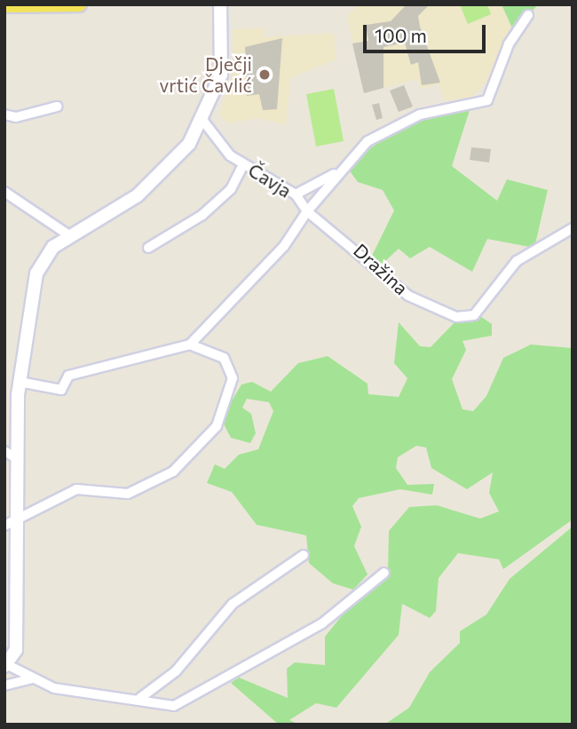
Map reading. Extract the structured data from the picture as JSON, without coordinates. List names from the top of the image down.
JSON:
{
  "streets": {
    "street": ["Čavja", "Dražina"]
  },
  "crossings": [
    ["Čavja", "Dražina"]
  ],
  "places": ["Dječji vrtić Čavlić"],
  "scale_bar": "100 m"
}
